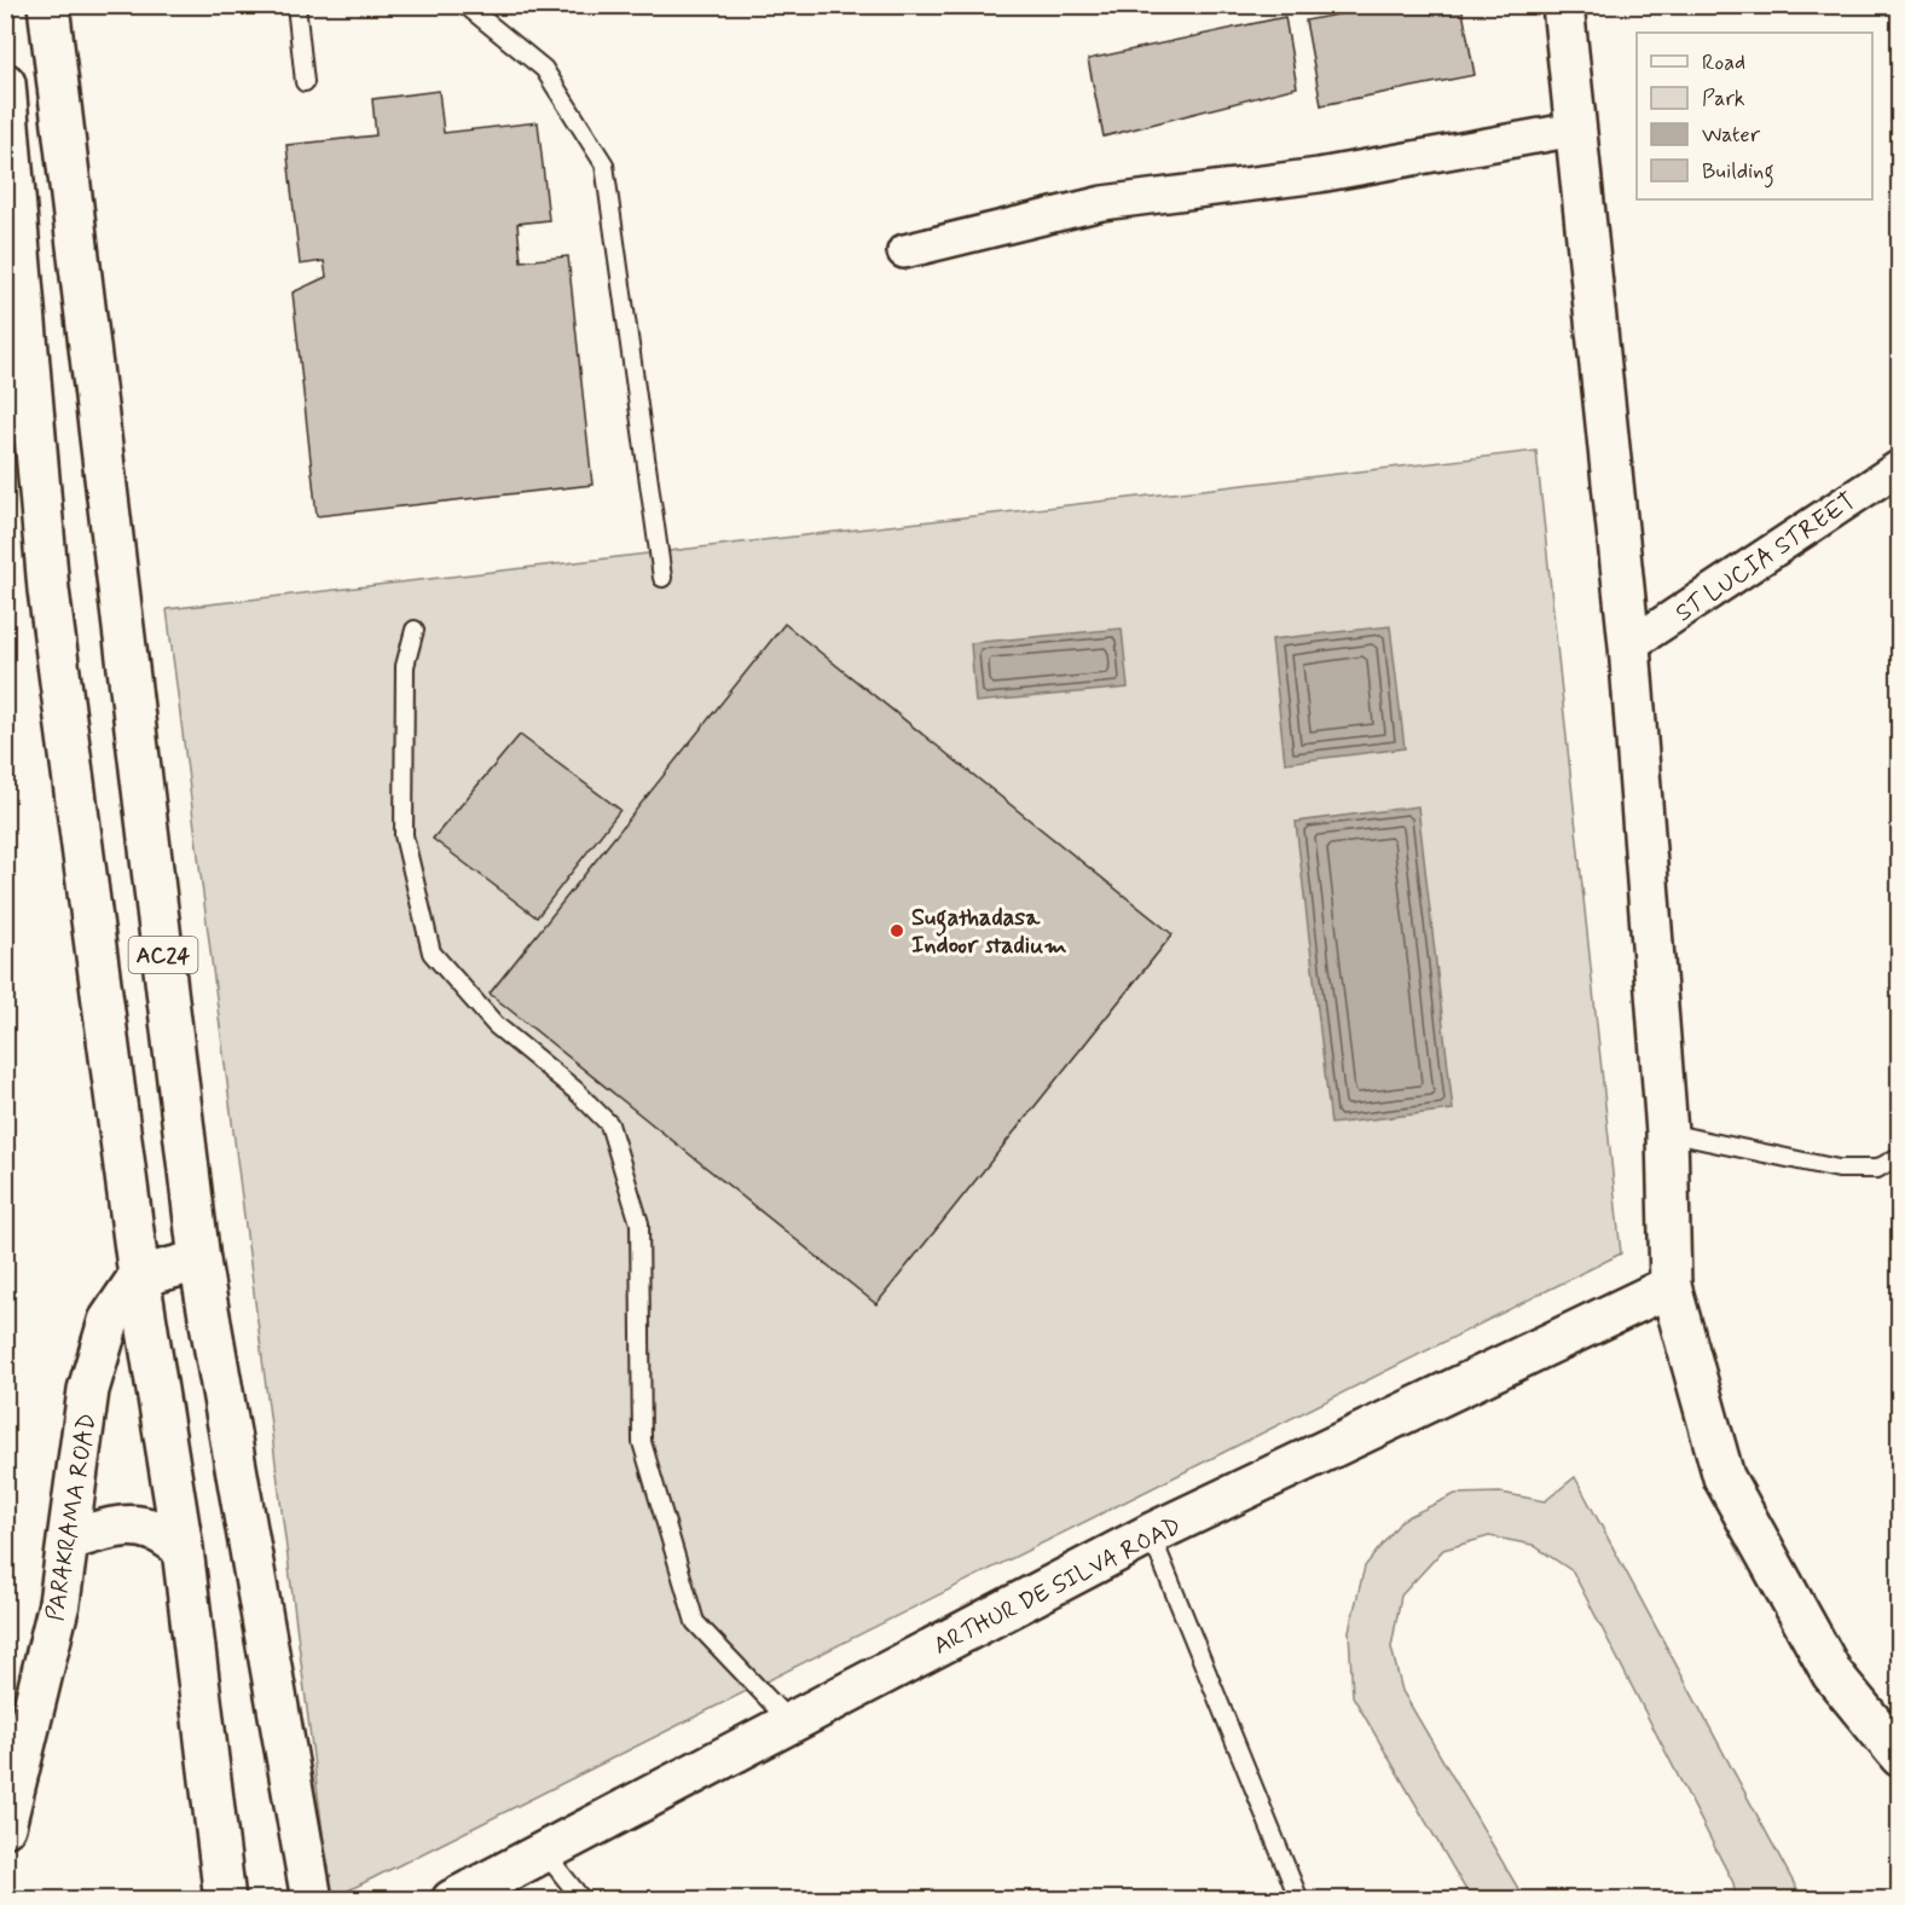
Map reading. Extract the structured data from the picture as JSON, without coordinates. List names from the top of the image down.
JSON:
{
  "streets": {
    "main road": ["AC24", "PARAKRAMA ROAD", "ARTHUR DE SILVA ROAD"],
    "street": ["ST LUCIA STREET"]
  },
  "crossings": [
    ["AC24", "PARAKRAMA ROAD"]
  ],
  "places": ["Sugathadasa Indoor stadium"],
  "legend": [
    "Road",
    "Park",
    "Water",
    "Building"
  ]
}
